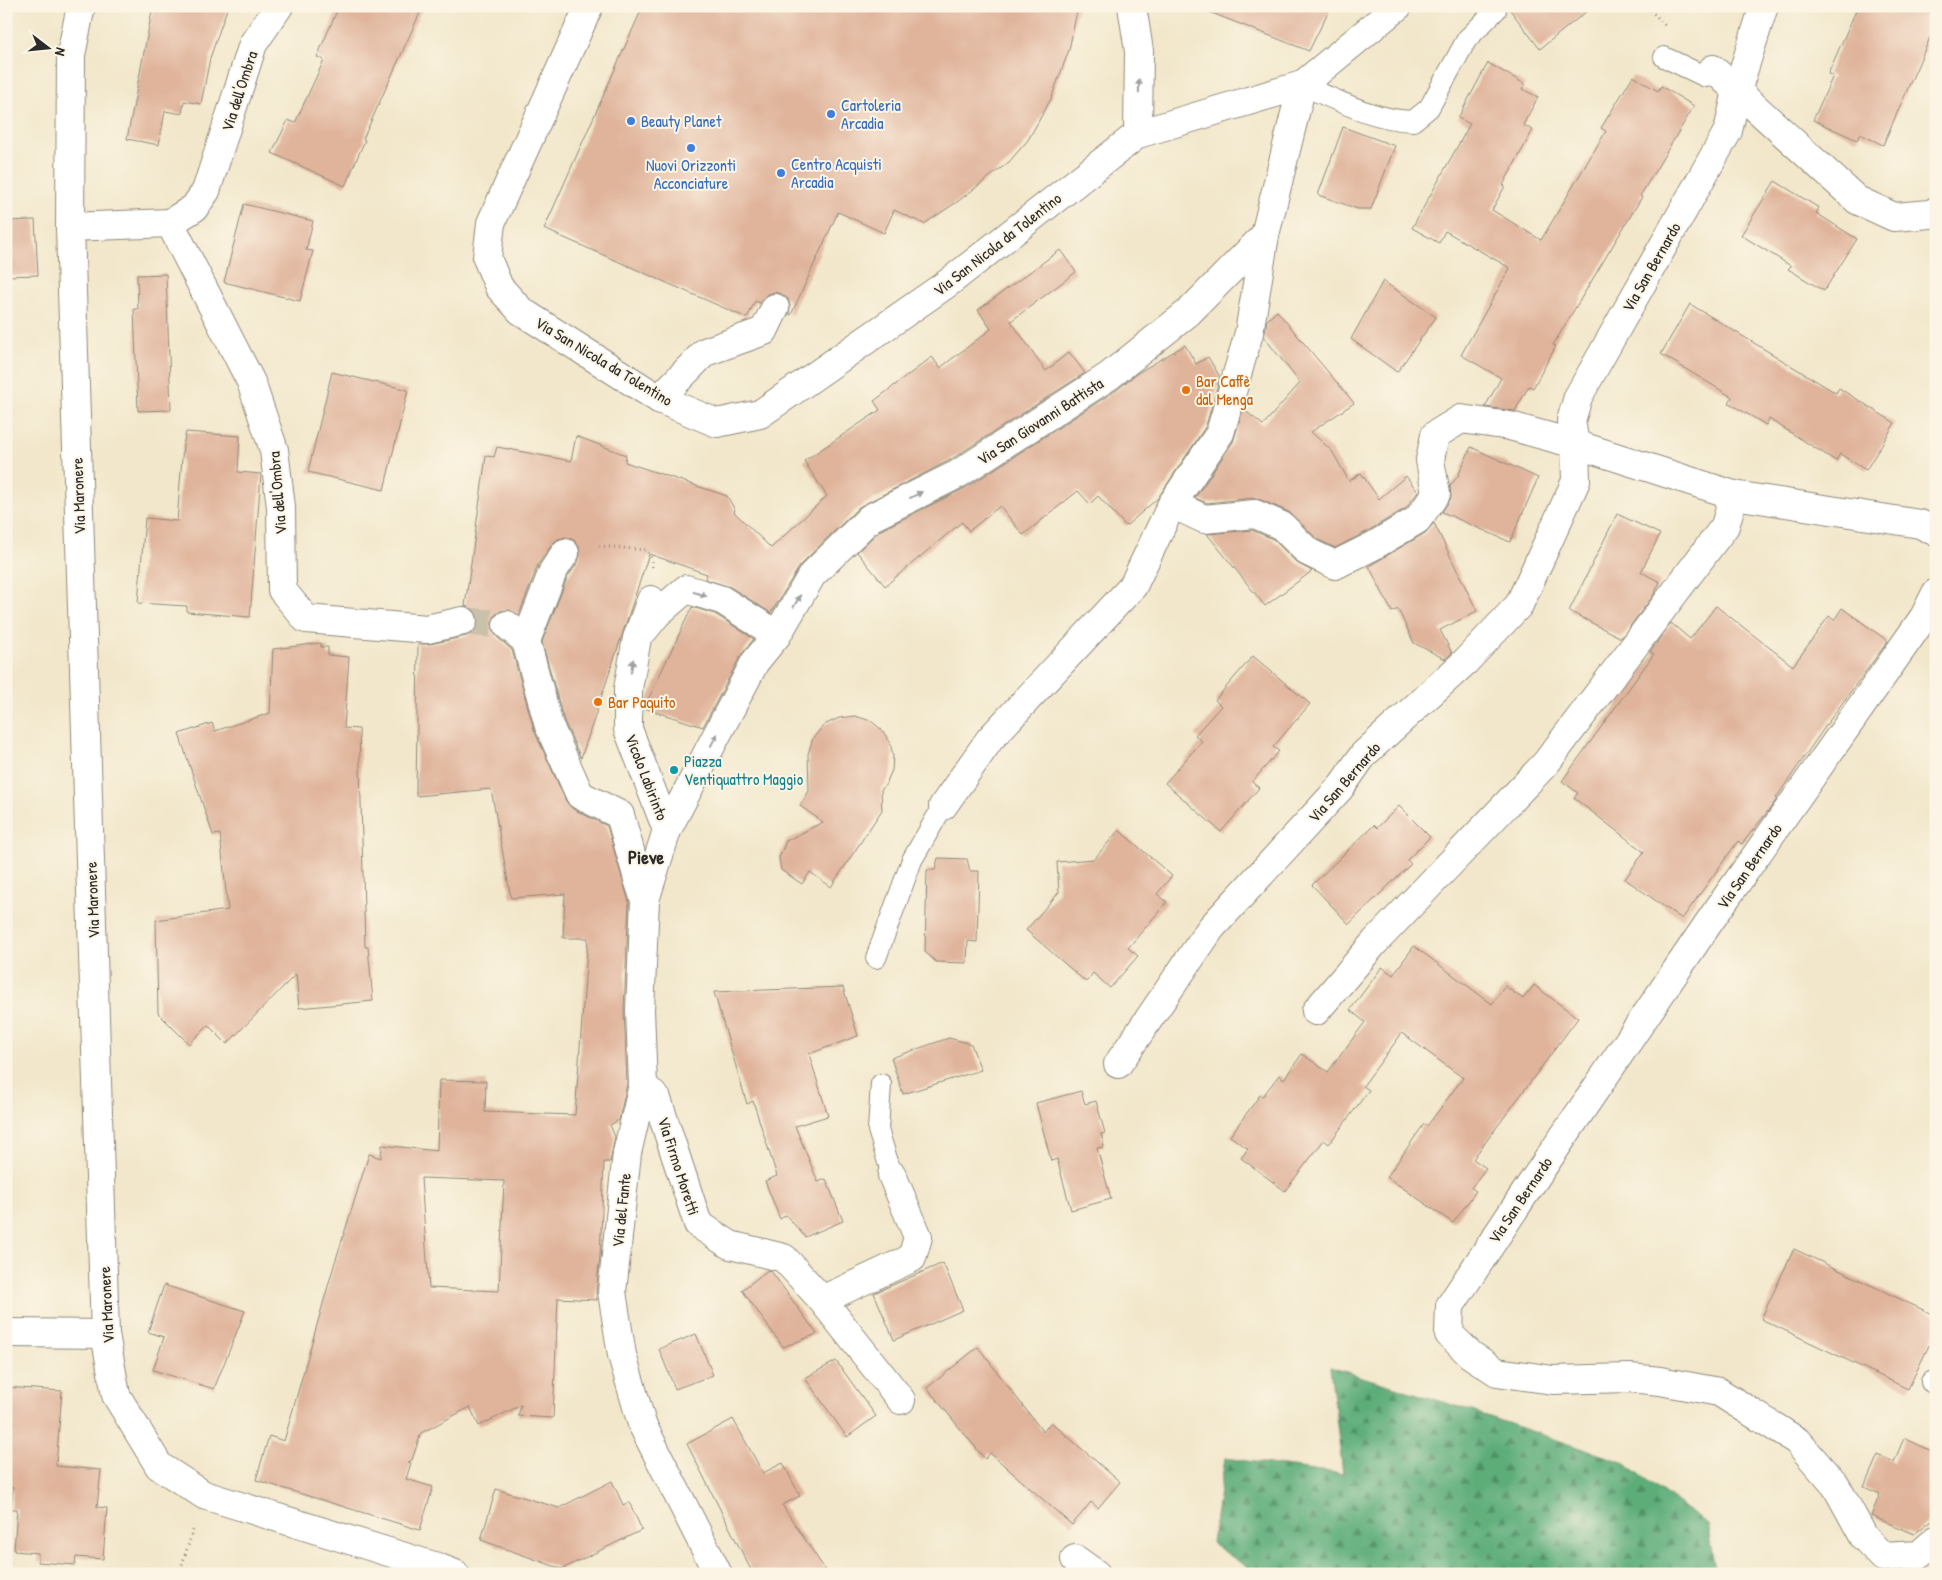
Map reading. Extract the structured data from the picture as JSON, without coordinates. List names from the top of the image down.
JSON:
{
  "streets": {
    "street": [
      "Via dell'Ombra",
      "Via San Nicola da Tolentino",
      "Via San Bernardo",
      "Via San Giovanni Battista",
      "Via Maronere",
      "Vicolo Labirinto",
      "Via Firmo Moretti",
      "Via del Fante"
    ]
  },
  "crossings": [
    ["Via dell'Ombra", "Via Maronere"],
    ["Via San Giovanni Battista", "Vicolo Labirinto"],
    ["Via San Giovanni Battista", "Via del Fante"],
    ["Vicolo Labirinto", "Via del Fante"],
    ["Via Firmo Moretti", "Via del Fante"]
  ],
  "one_way": ["Vicolo Labirinto"],
  "districts": ["Pieve"],
  "places": [
    "Cartoleria Arcadia",
    "Beauty Planet",
    "Nuovi Orizzonti Acconciature",
    "Centro Acquisti Arcadia",
    "Bar Caffè dal Menga",
    "Bar Paquito",
    "Piazza Ventiquattro Maggio"
  ],
  "north": "right"
}
